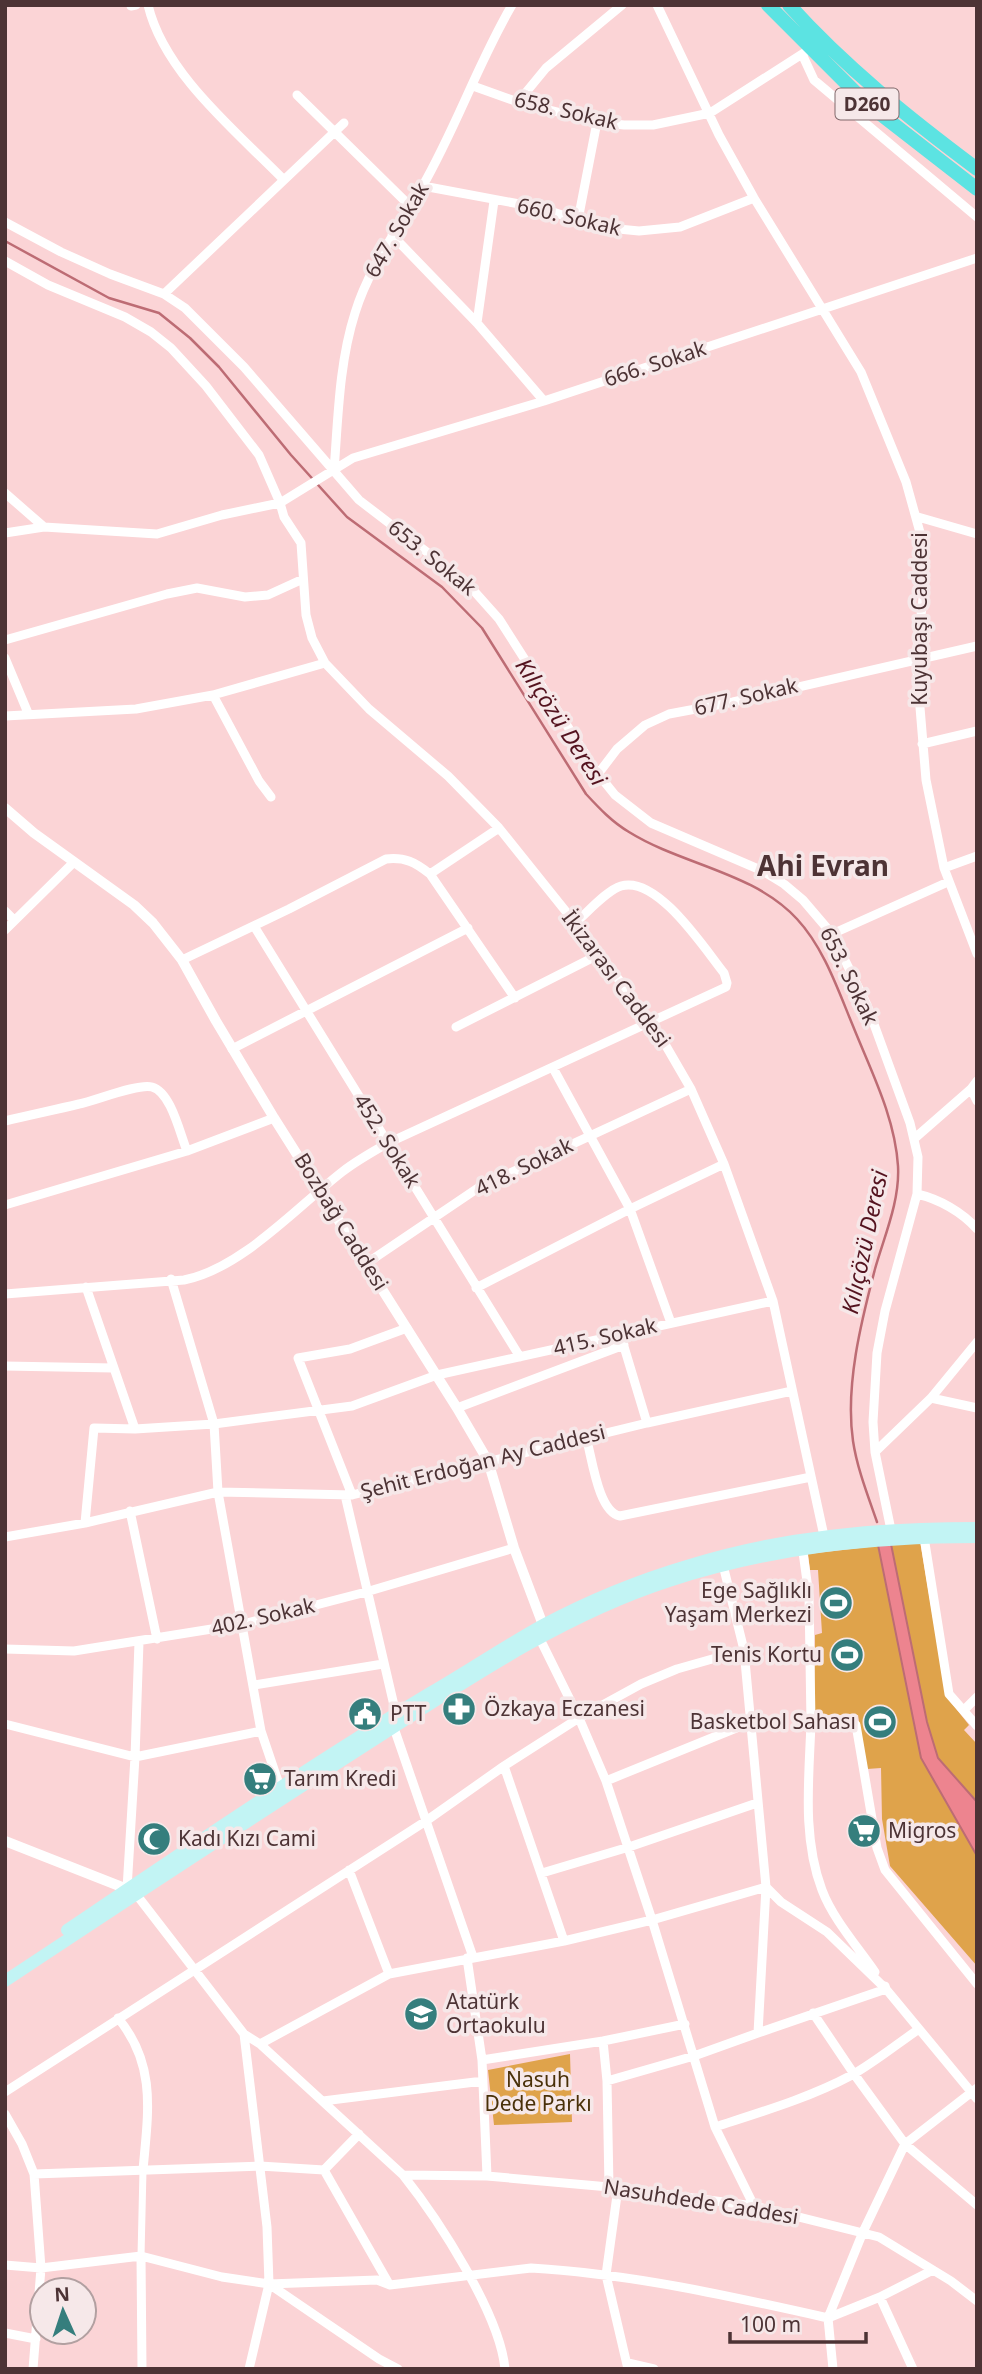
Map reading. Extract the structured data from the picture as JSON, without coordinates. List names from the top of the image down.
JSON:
{
  "streets": {
    "highway": ["D260"],
    "street": [
      "658. Sokak",
      "660. Sokak",
      "647. Sokak",
      "666. Sokak",
      "653. Sokak",
      "Kuyubaşı Caddesi",
      "677. Sokak",
      "İkizarası Caddesi",
      "452. Sokak",
      "418. Sokak",
      "Bozbağ Caddesi",
      "415. Sokak",
      "Şehit Erdoğan Ay Caddesi",
      "402. Sokak",
      "Nasuhdede Caddesi"
    ]
  },
  "crossings": [
    ["D260", "658. Sokak"],
    ["658. Sokak", "647. Sokak"],
    ["658. Sokak", "Kuyubaşı Caddesi"],
    ["660. Sokak", "647. Sokak"],
    ["660. Sokak", "Kuyubaşı Caddesi"],
    ["647. Sokak", "666. Sokak"],
    ["647. Sokak", "653. Sokak"],
    ["666. Sokak", "653. Sokak"],
    ["666. Sokak", "Kuyubaşı Caddesi"],
    ["666. Sokak", "İkizarası Caddesi"],
    ["653. Sokak", "677. Sokak"],
    ["Kuyubaşı Caddesi", "677. Sokak"],
    ["İkizarası Caddesi", "418. Sokak"],
    ["İkizarası Caddesi", "415. Sokak"],
    ["İkizarası Caddesi", "Şehit Erdoğan Ay Caddesi"],
    ["452. Sokak", "418. Sokak"],
    ["452. Sokak", "415. Sokak"],
    ["418. Sokak", "Bozbağ Caddesi"],
    ["Bozbağ Caddesi", "415. Sokak"],
    ["Bozbağ Caddesi", "Şehit Erdoğan Ay Caddesi"],
    ["Bozbağ Caddesi", "402. Sokak"],
    ["415. Sokak", "Şehit Erdoğan Ay Caddesi"]
  ],
  "districts": ["Ahi Evran"],
  "water": ["Kılıçözü Deresi"],
  "parks": ["Nasuh Dede Parkı"],
  "places": {
    "sports": ["Ege Sağlıklı Yaşam Merkezi", "Tenis Kortu", "Basketbol Sahası"],
    "pharmacy": ["Özkaya Eczanesi"],
    "public building": ["PTT"],
    "supermarket": ["Tarım Kredi", "Migros"],
    "mosque": ["Kadı Kızı Cami"],
    "school or university": ["Atatürk Ortaokulu"]
  },
  "scale_bar": "100 m",
  "north": "top"
}
